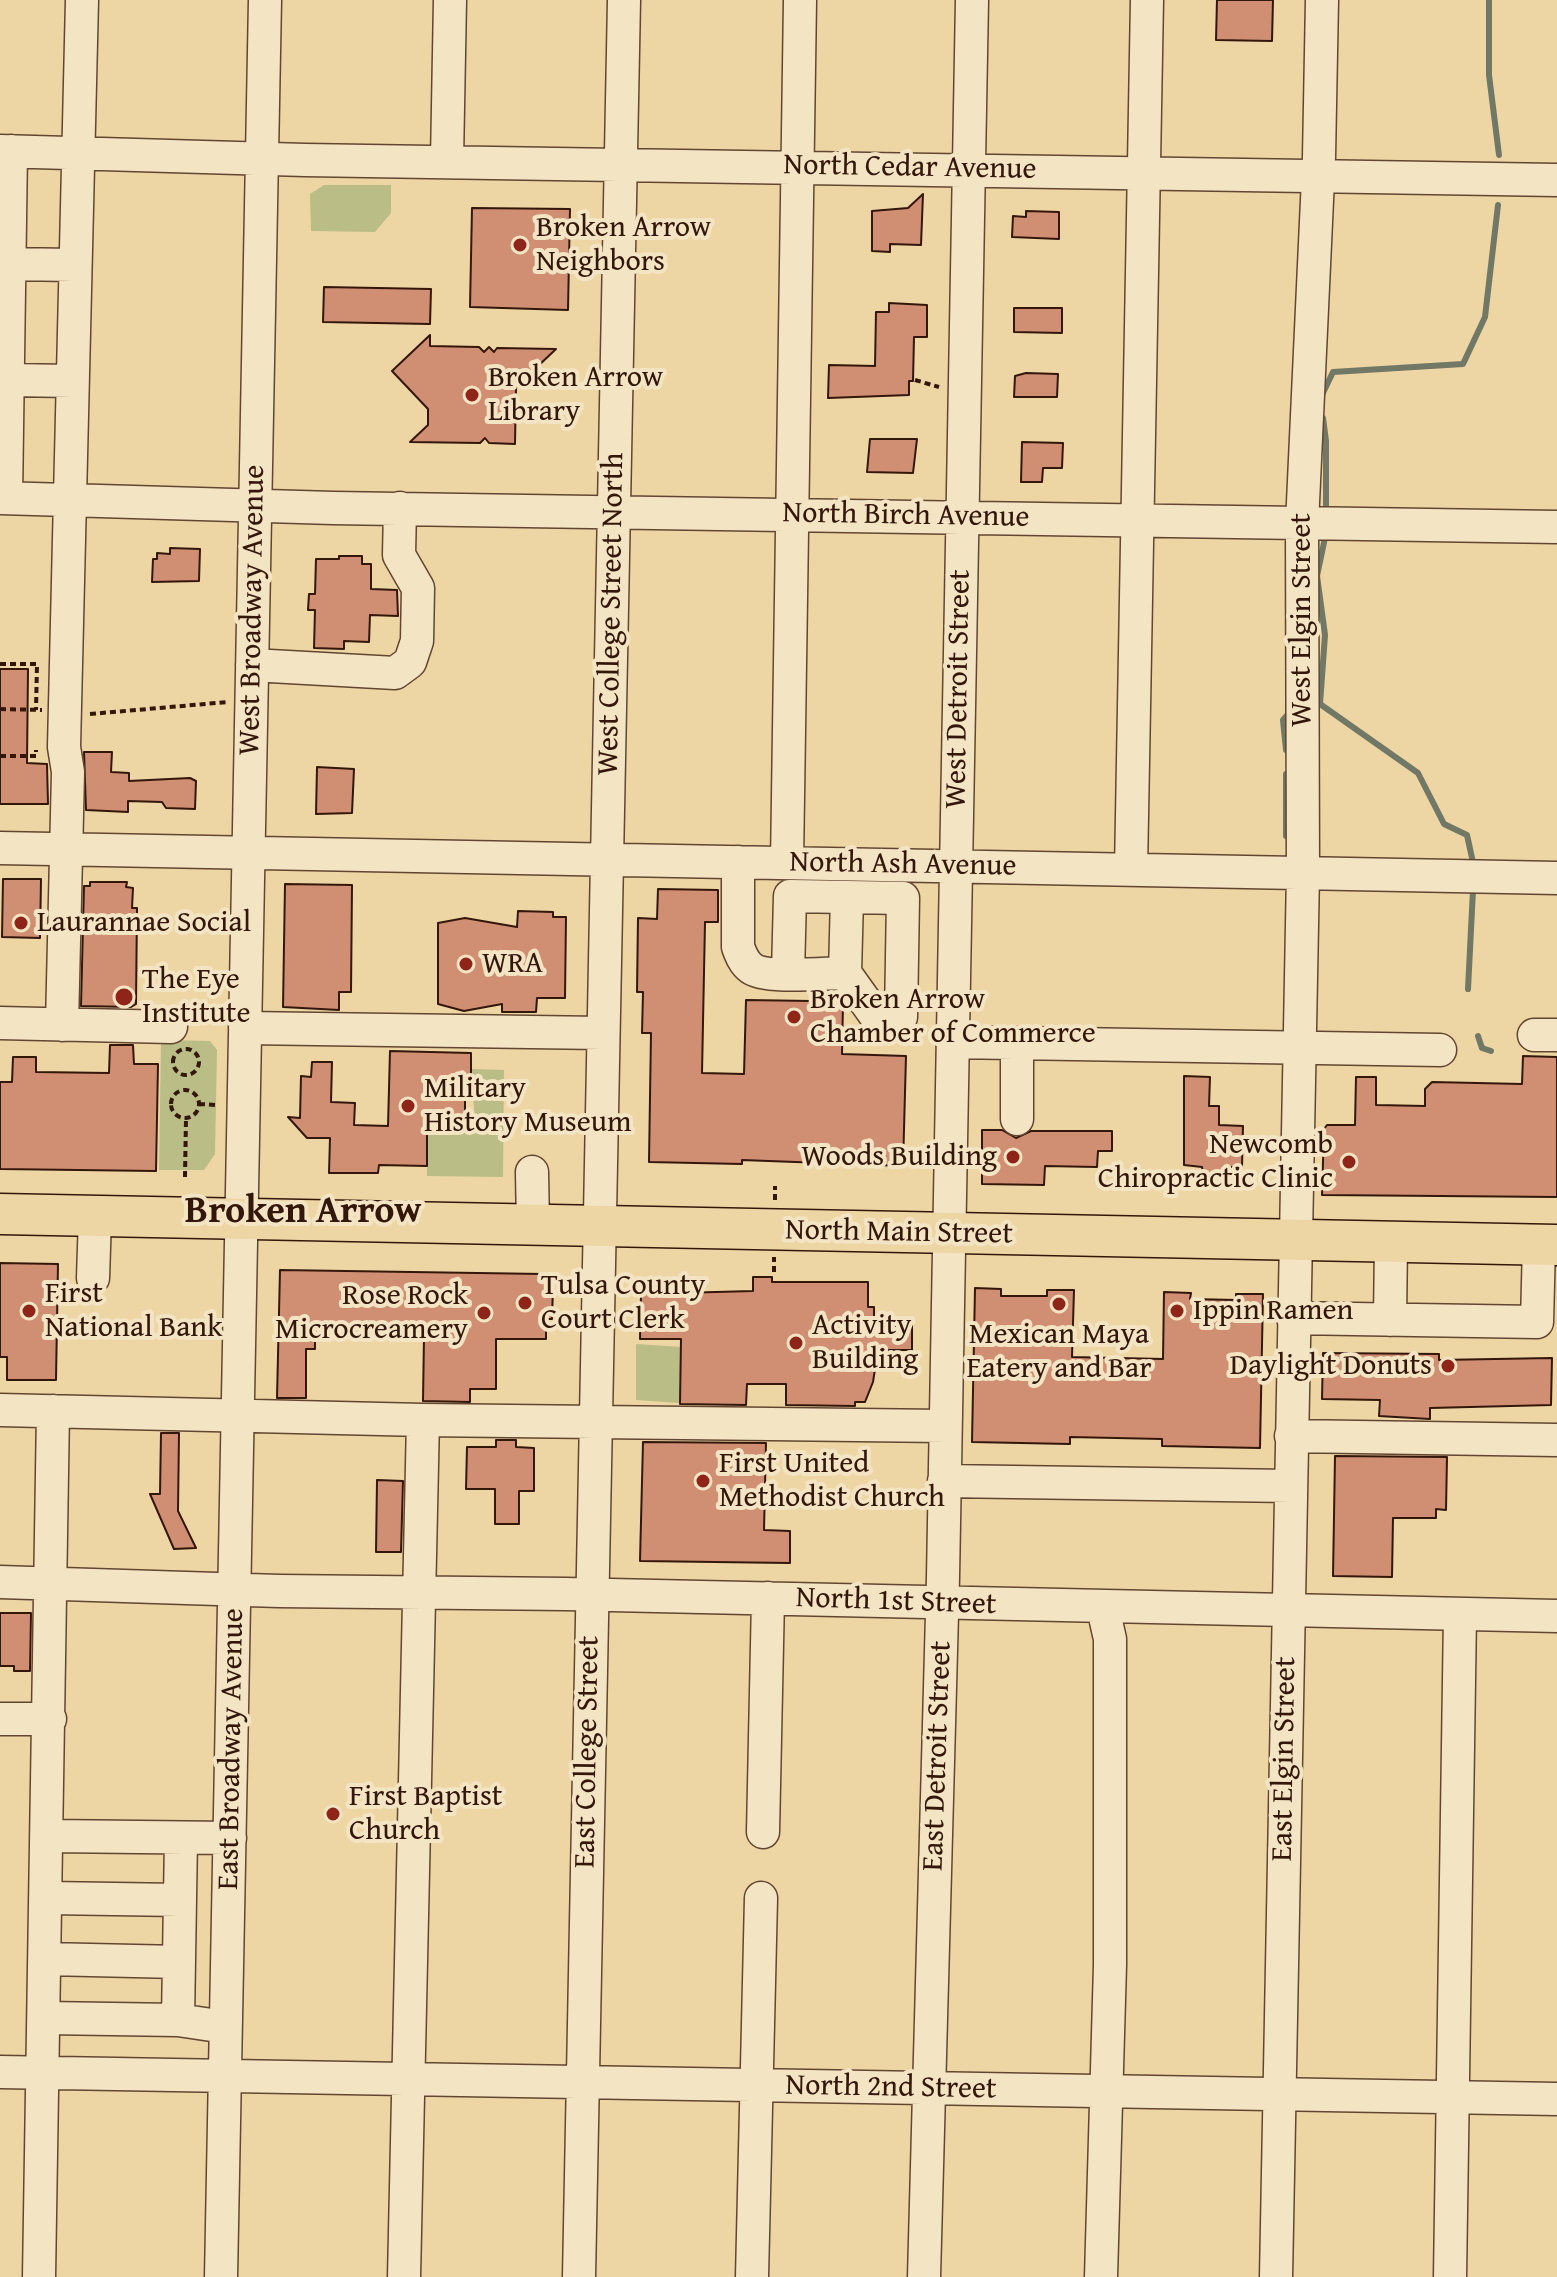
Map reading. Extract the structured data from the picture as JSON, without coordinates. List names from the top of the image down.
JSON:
{
  "streets": {
    "main road": ["North Main Street"],
    "street": [
      "North Cedar Avenue",
      "North Birch Avenue",
      "West Broadway Avenue",
      "West College Street North",
      "West Elgin Street",
      "West Detroit Street",
      "North Ash Avenue",
      "North 1st Street",
      "East Broadway Avenue",
      "East College Street",
      "East Detroit Street",
      "East Elgin Street",
      "North 2nd Street"
    ]
  },
  "crossings": [
    ["North Cedar Avenue", "West Broadway Avenue"],
    ["North Cedar Avenue", "West College Street North"],
    ["North Cedar Avenue", "West Elgin Street"],
    ["North Cedar Avenue", "West Detroit Street"],
    ["North Birch Avenue", "West Broadway Avenue"],
    ["North Birch Avenue", "West College Street North"],
    ["North Birch Avenue", "West Elgin Street"],
    ["North Birch Avenue", "West Detroit Street"],
    ["West Broadway Avenue", "North Ash Avenue"],
    ["West Broadway Avenue", "North Main Street"],
    ["West Broadway Avenue", "East Broadway Avenue"],
    ["West College Street North", "North Ash Avenue"],
    ["West College Street North", "North Main Street"],
    ["West College Street North", "East College Street"],
    ["West Elgin Street", "North Ash Avenue"],
    ["West Elgin Street", "North Main Street"],
    ["West Elgin Street", "East Elgin Street"],
    ["West Detroit Street", "North Ash Avenue"],
    ["West Detroit Street", "North Main Street"],
    ["West Detroit Street", "East Detroit Street"],
    ["North Main Street", "East Broadway Avenue"],
    ["North Main Street", "East College Street"],
    ["North Main Street", "East Detroit Street"],
    ["North Main Street", "East Elgin Street"],
    ["North 1st Street", "East Broadway Avenue"],
    ["North 1st Street", "East College Street"],
    ["North 1st Street", "East Detroit Street"],
    ["North 1st Street", "East Elgin Street"],
    ["East Broadway Avenue", "North 2nd Street"],
    ["East College Street", "North 2nd Street"],
    ["East Detroit Street", "North 2nd Street"],
    ["East Elgin Street", "North 2nd Street"]
  ],
  "districts": ["Broken Arrow"],
  "places": [
    "Broken Arrow Neighbors",
    "Broken Arrow Library",
    "Laurannae Social",
    "WRA",
    "The Eye Institute",
    "Broken Arrow Chamber of Commerce",
    "Military History Museum",
    "Woods Building",
    "Newcomb Chiropractic Clinic",
    "Tulsa County Court Clerk",
    "Mexican Maya Eatery and Bar",
    "First National Bank",
    "Ippin Ramen",
    "Rose Rock Microcreamery",
    "Activity Building",
    "Daylight Donuts",
    "First United Methodist Church",
    "First Baptist Church"
  ]
}
